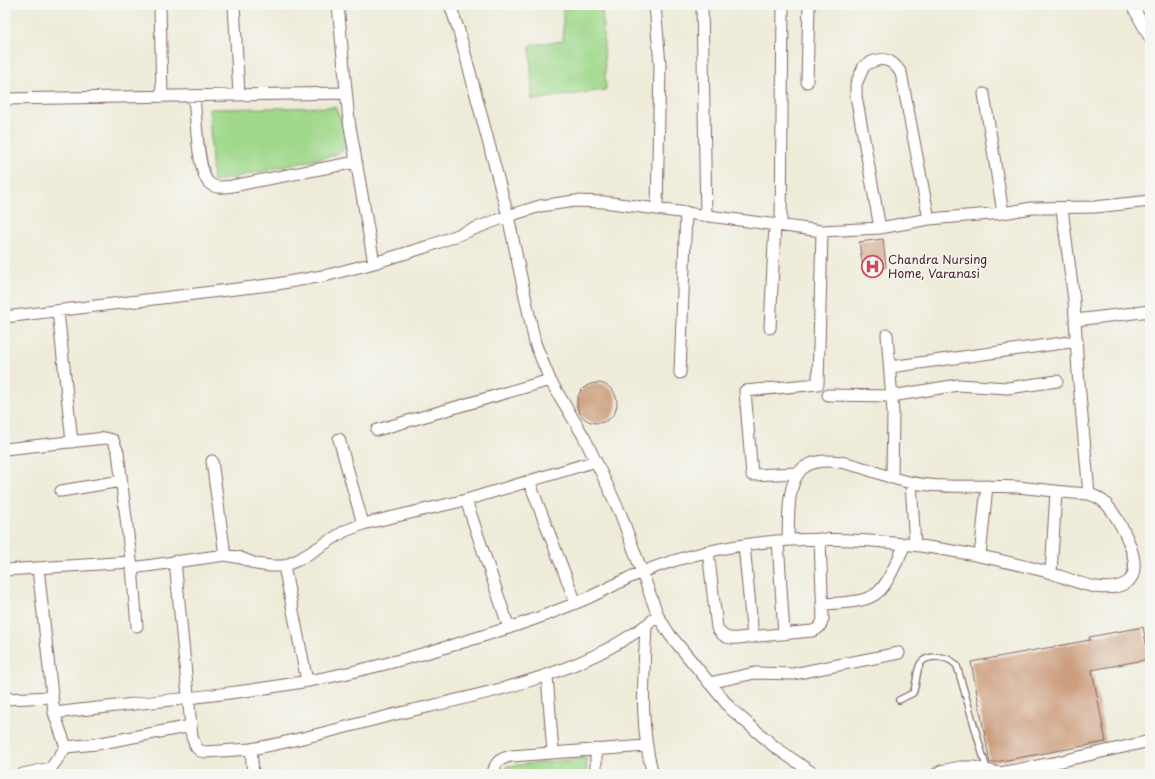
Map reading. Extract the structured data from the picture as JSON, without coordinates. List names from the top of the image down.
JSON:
{
  "places": {
    "hospital": ["Chandra Nursing Home, Varanasi"]
  }
}
